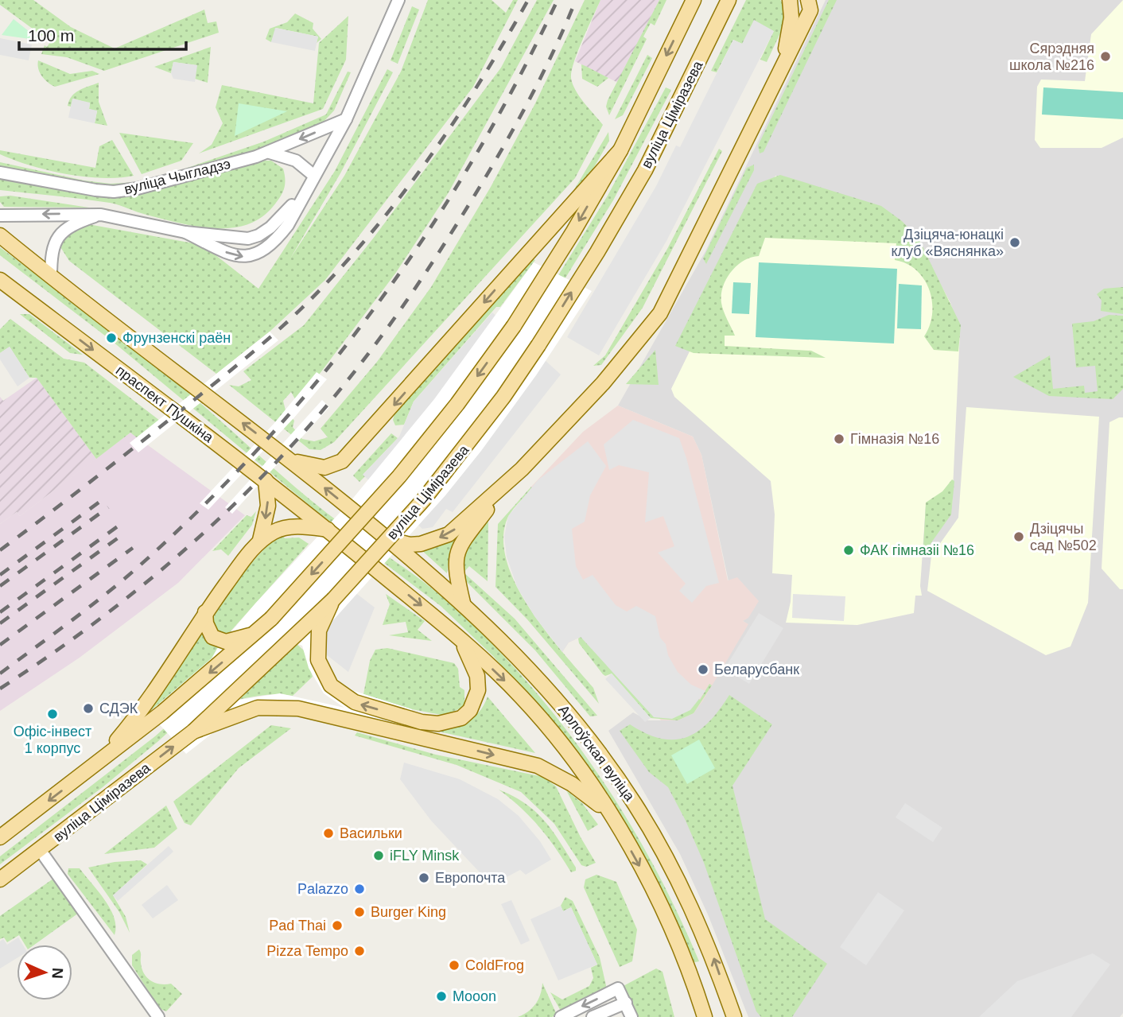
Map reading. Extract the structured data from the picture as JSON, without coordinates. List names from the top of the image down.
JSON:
{
  "streets": {
    "main road": ["вуліца Ціміразева", "праспект Пушкіна", "Арлоўская вуліца"],
    "street": ["вуліца Чыгладзэ"]
  },
  "crossings": [
    ["праспект Пушкіна", "Арлоўская вуліца"]
  ],
  "places": [
    "Сярэдняя школа №216",
    "Дзіцяча-юнацкі клуб «Вяснянка»",
    "Фрунзенскі раён",
    "Гімназія №16",
    "Дзіцячы сад №502",
    "ФАК гімназіі №16",
    "Беларусбанк",
    "СДЭК",
    "Офіс-інвест 1 корпус",
    "Васильки",
    "iFLY Minsk",
    "Европочта",
    "Palazzo",
    "Burger King",
    "Pad Thai",
    "Pizza Tempo",
    "ColdFrog",
    "Mooon"
  ],
  "scale_bar": "100 m",
  "north": "right"
}
